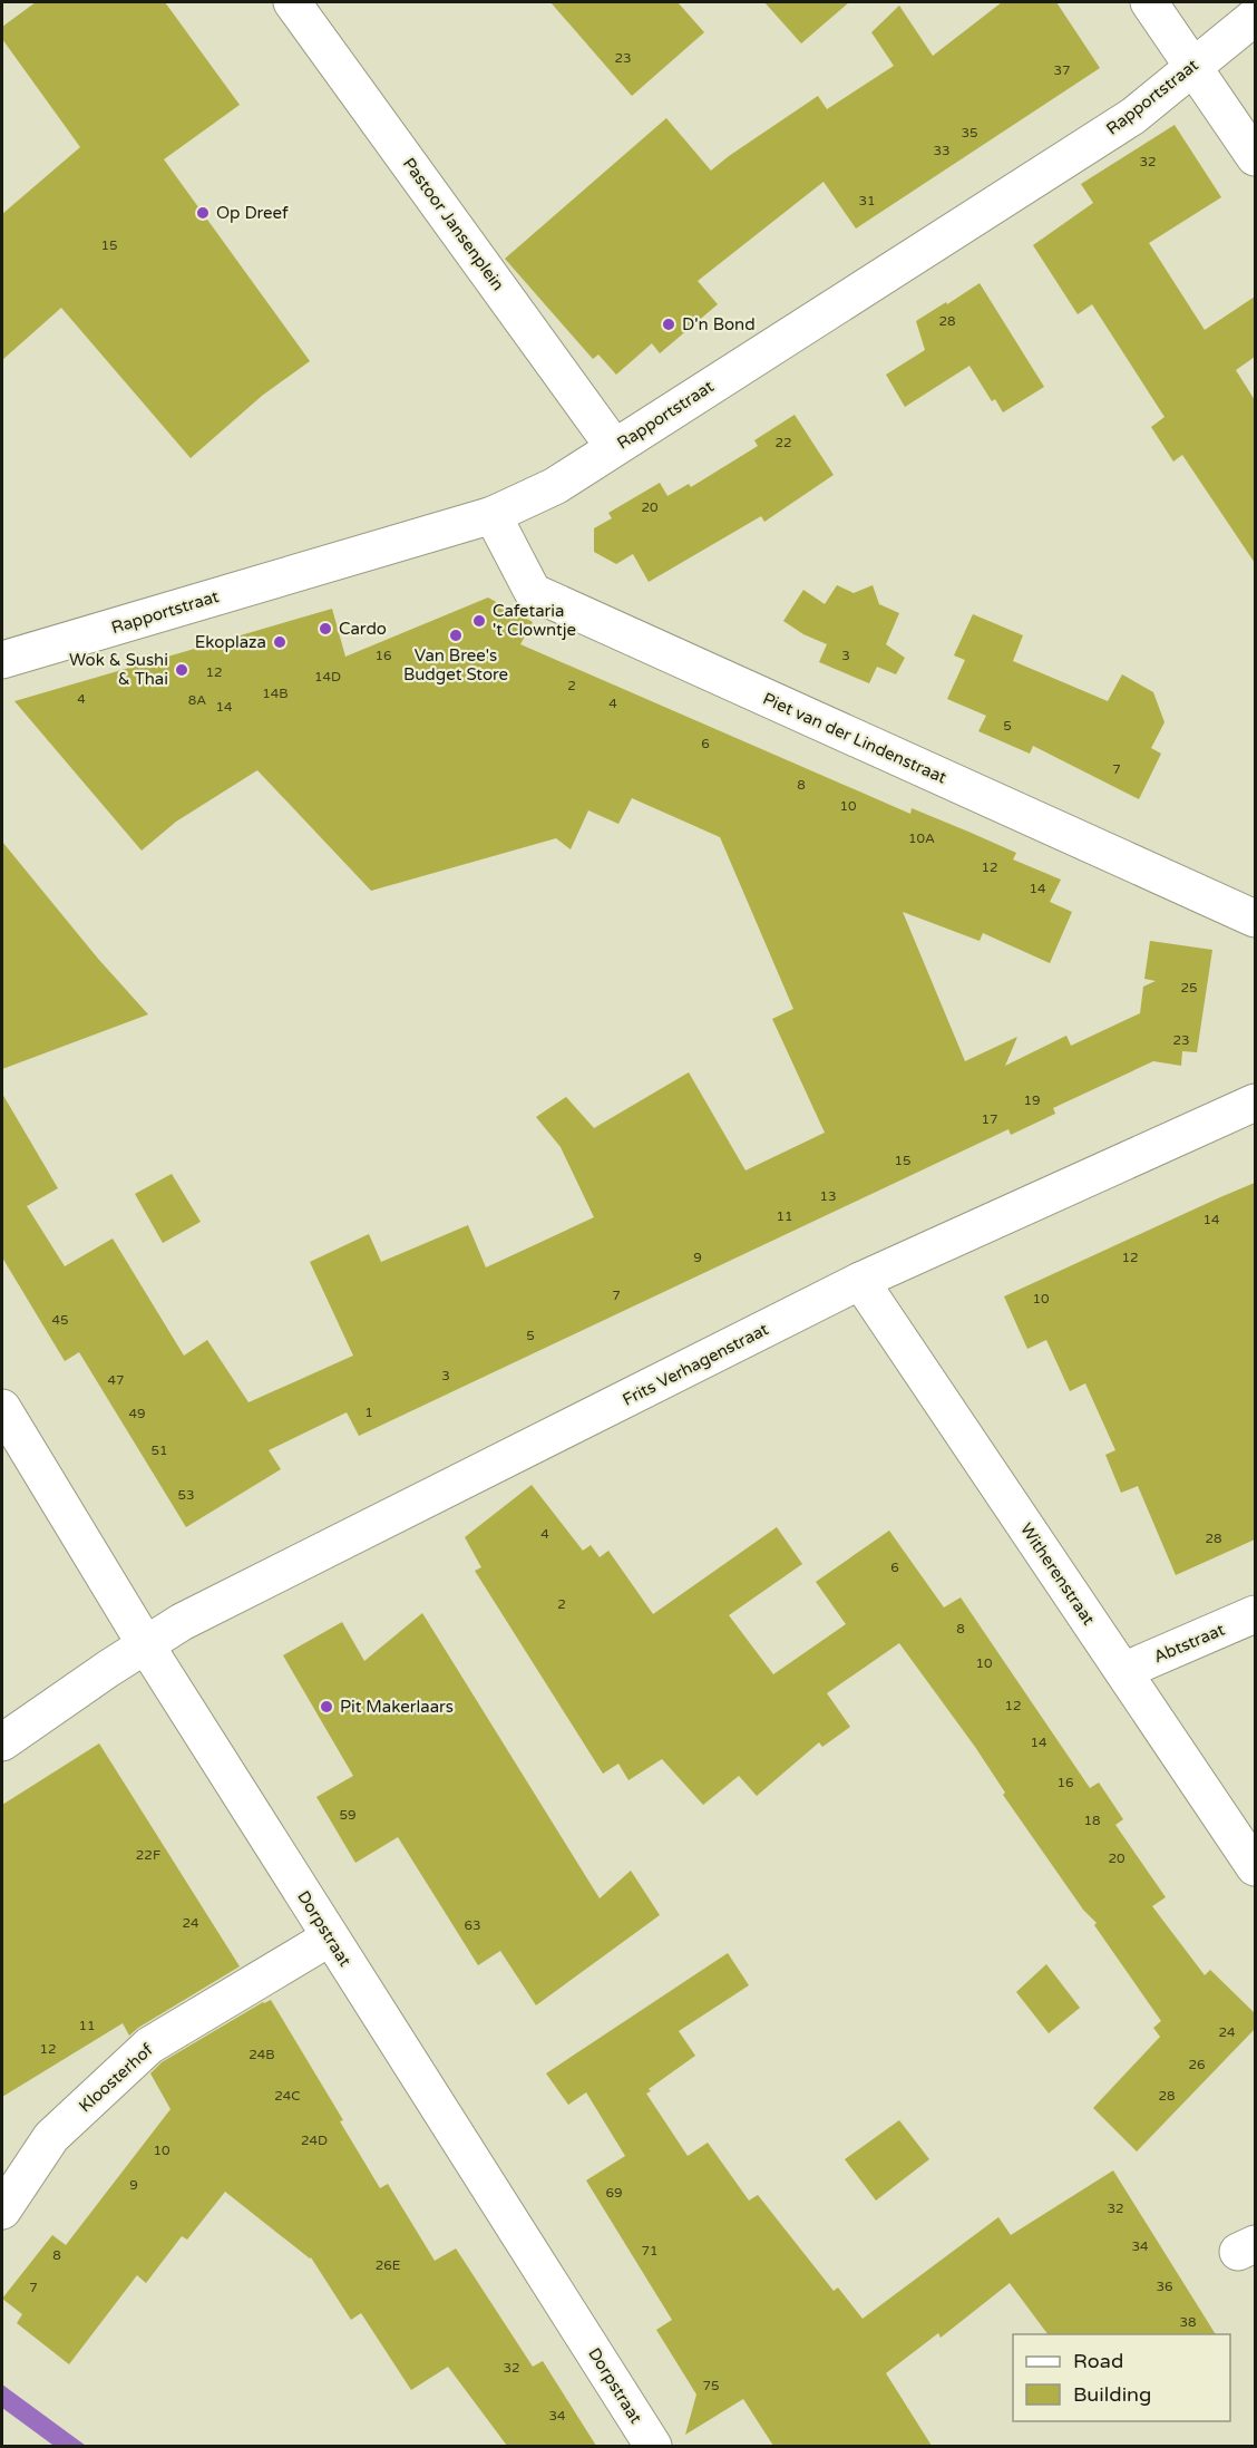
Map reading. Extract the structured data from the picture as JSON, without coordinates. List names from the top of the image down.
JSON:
{
  "streets": {
    "street": [
      "Rapportstraat",
      "Pastoor Jansenplein",
      "Piet van der Lindenstraat",
      "Frits Verhagenstraat",
      "Witherenstraat",
      "Abtstraat",
      "Dorpstraat",
      "Kloosterhof"
    ]
  },
  "crossings": [
    ["Rapportstraat", "Pastoor Jansenplein"],
    ["Rapportstraat", "Piet van der Lindenstraat"],
    ["Frits Verhagenstraat", "Witherenstraat"],
    ["Frits Verhagenstraat", "Dorpstraat"],
    ["Witherenstraat", "Abtstraat"],
    ["Dorpstraat", "Kloosterhof"]
  ],
  "places": [
    "Op Dreef",
    "D'n Bond",
    "Cafetaria 't Clowntje",
    "Cardo",
    "Van Bree's Budget Store",
    "Ekoplaza",
    "Wok & Sushi & Thai",
    "Pit Makerlaars"
  ],
  "house_numbers": [
    "23",
    "37",
    "35",
    "33",
    "32",
    "31",
    "15",
    "28",
    "22",
    "20",
    "16",
    "3",
    "12",
    "14D",
    "2",
    "14B",
    "4",
    "8A",
    "4",
    "14",
    "5",
    "6",
    "7",
    "8",
    "10",
    "10A",
    "12",
    "14",
    "25",
    "23",
    "19",
    "17",
    "15",
    "13",
    "11",
    "14",
    "9",
    "12",
    "7",
    "10",
    "45",
    "5",
    "3",
    "47",
    "1",
    "49",
    "51",
    "53",
    "4",
    "28",
    "6",
    "2",
    "8",
    "10",
    "12",
    "14",
    "16",
    "59",
    "18",
    "22F",
    "20",
    "24",
    "63",
    "11",
    "24",
    "12",
    "24B",
    "26",
    "24C",
    "28",
    "24D",
    "10",
    "9",
    "69",
    "32",
    "34",
    "71",
    "8",
    "26E",
    "36",
    "7",
    "38",
    "32",
    "75",
    "34"
  ],
  "legend": ["Road", "Building"]
}
